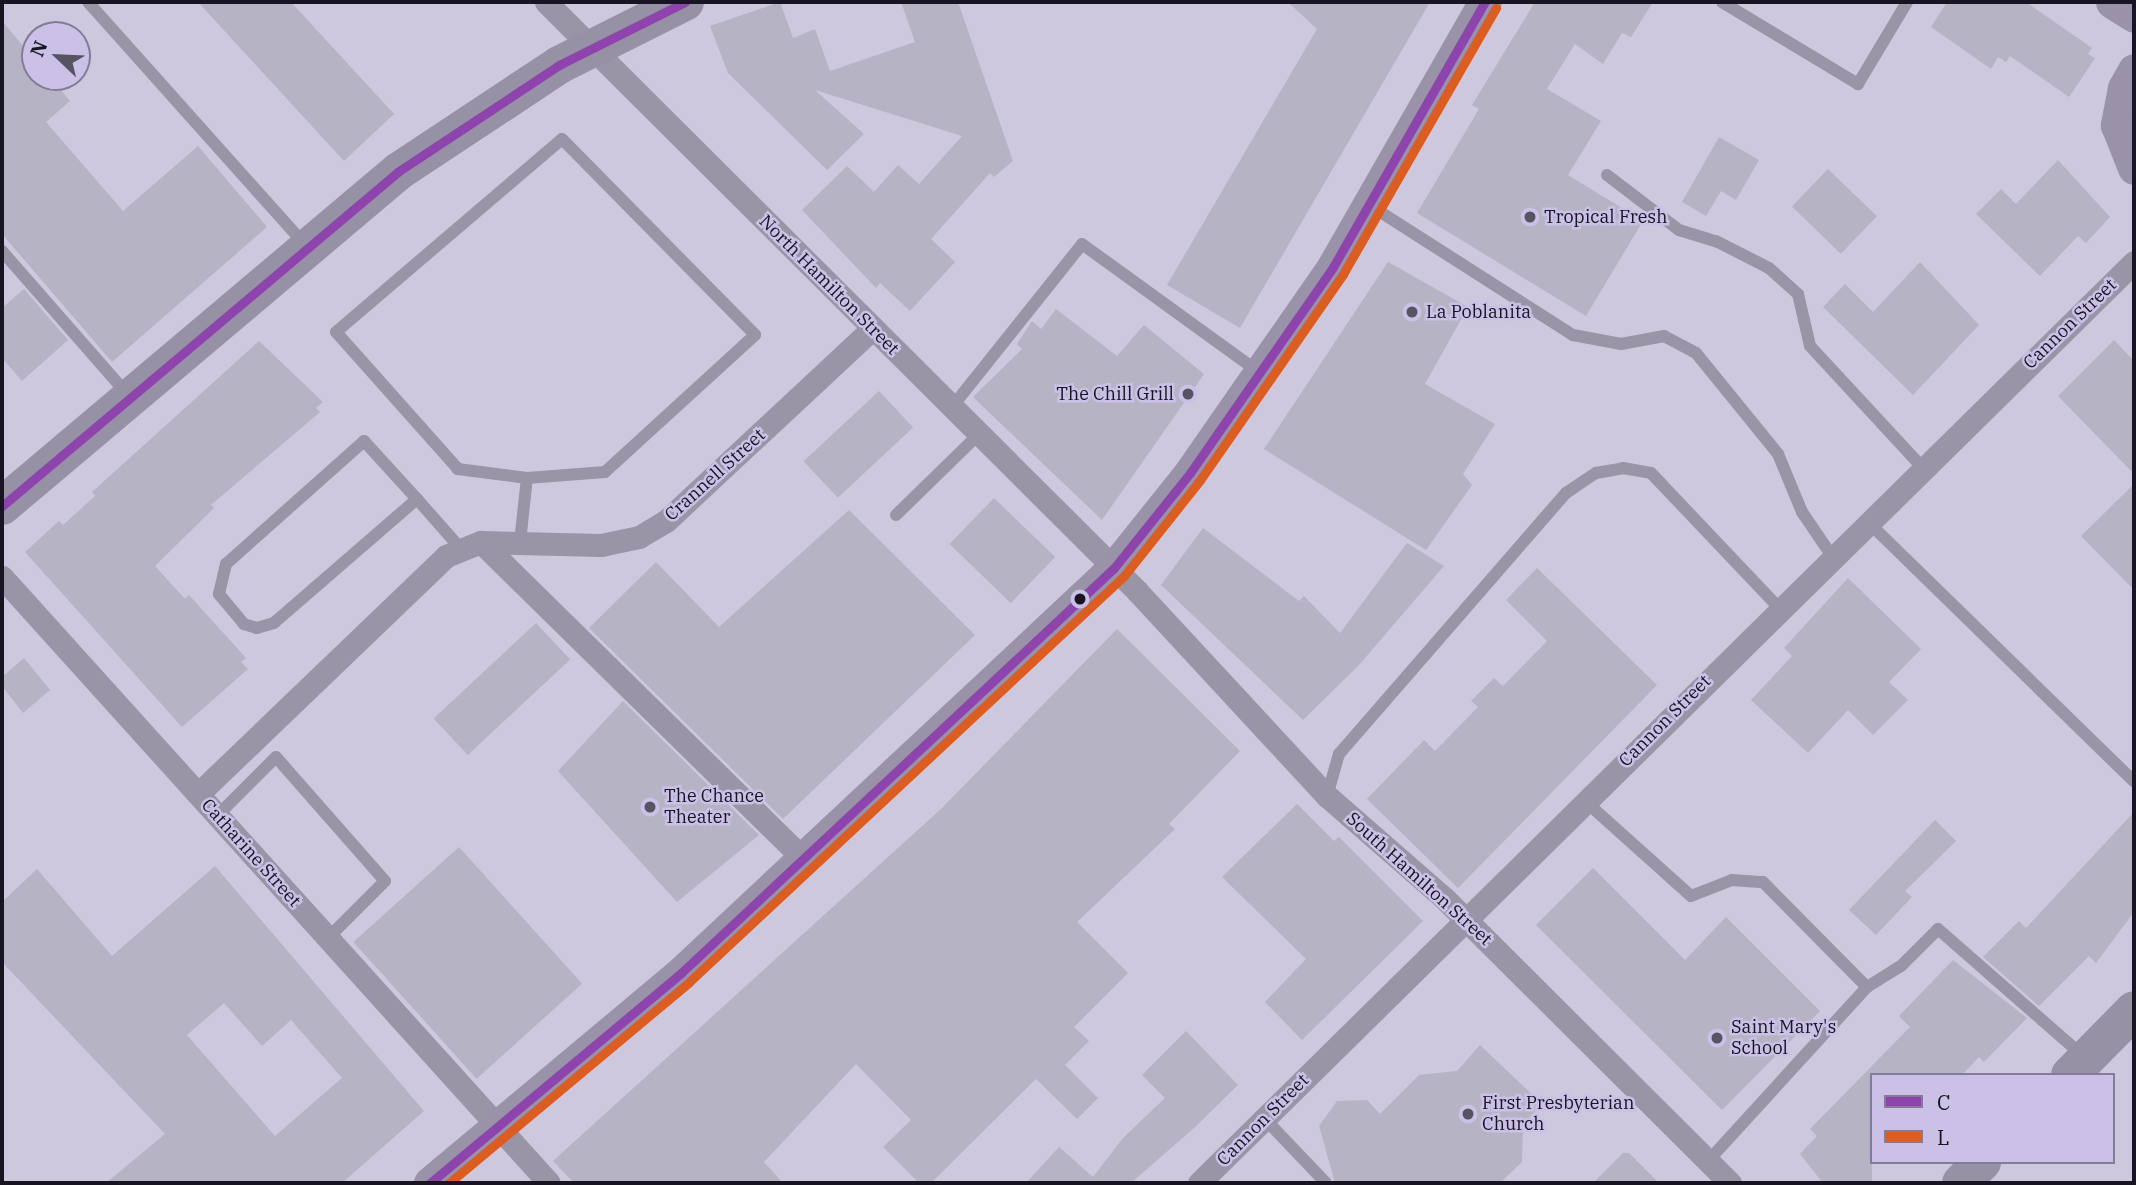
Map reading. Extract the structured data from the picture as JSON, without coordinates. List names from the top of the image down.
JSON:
{
  "streets": {
    "street": [
      "North Hamilton Street",
      "Cannon Street",
      "Crannell Street",
      "Catharine Street",
      "South Hamilton Street"
    ]
  },
  "crossings": [
    ["North Hamilton Street", "Crannell Street"],
    ["North Hamilton Street", "South Hamilton Street"],
    ["Cannon Street", "South Hamilton Street"]
  ],
  "places": [
    "Tropical Fresh",
    "La Poblanita",
    "The Chill Grill",
    "The Chance Theater",
    "Saint Mary's School",
    "First Presbyterian Church"
  ],
  "lines": ["transit line C", "transit line L"],
  "legend": ["C", "L"],
  "north": "top left"
}
